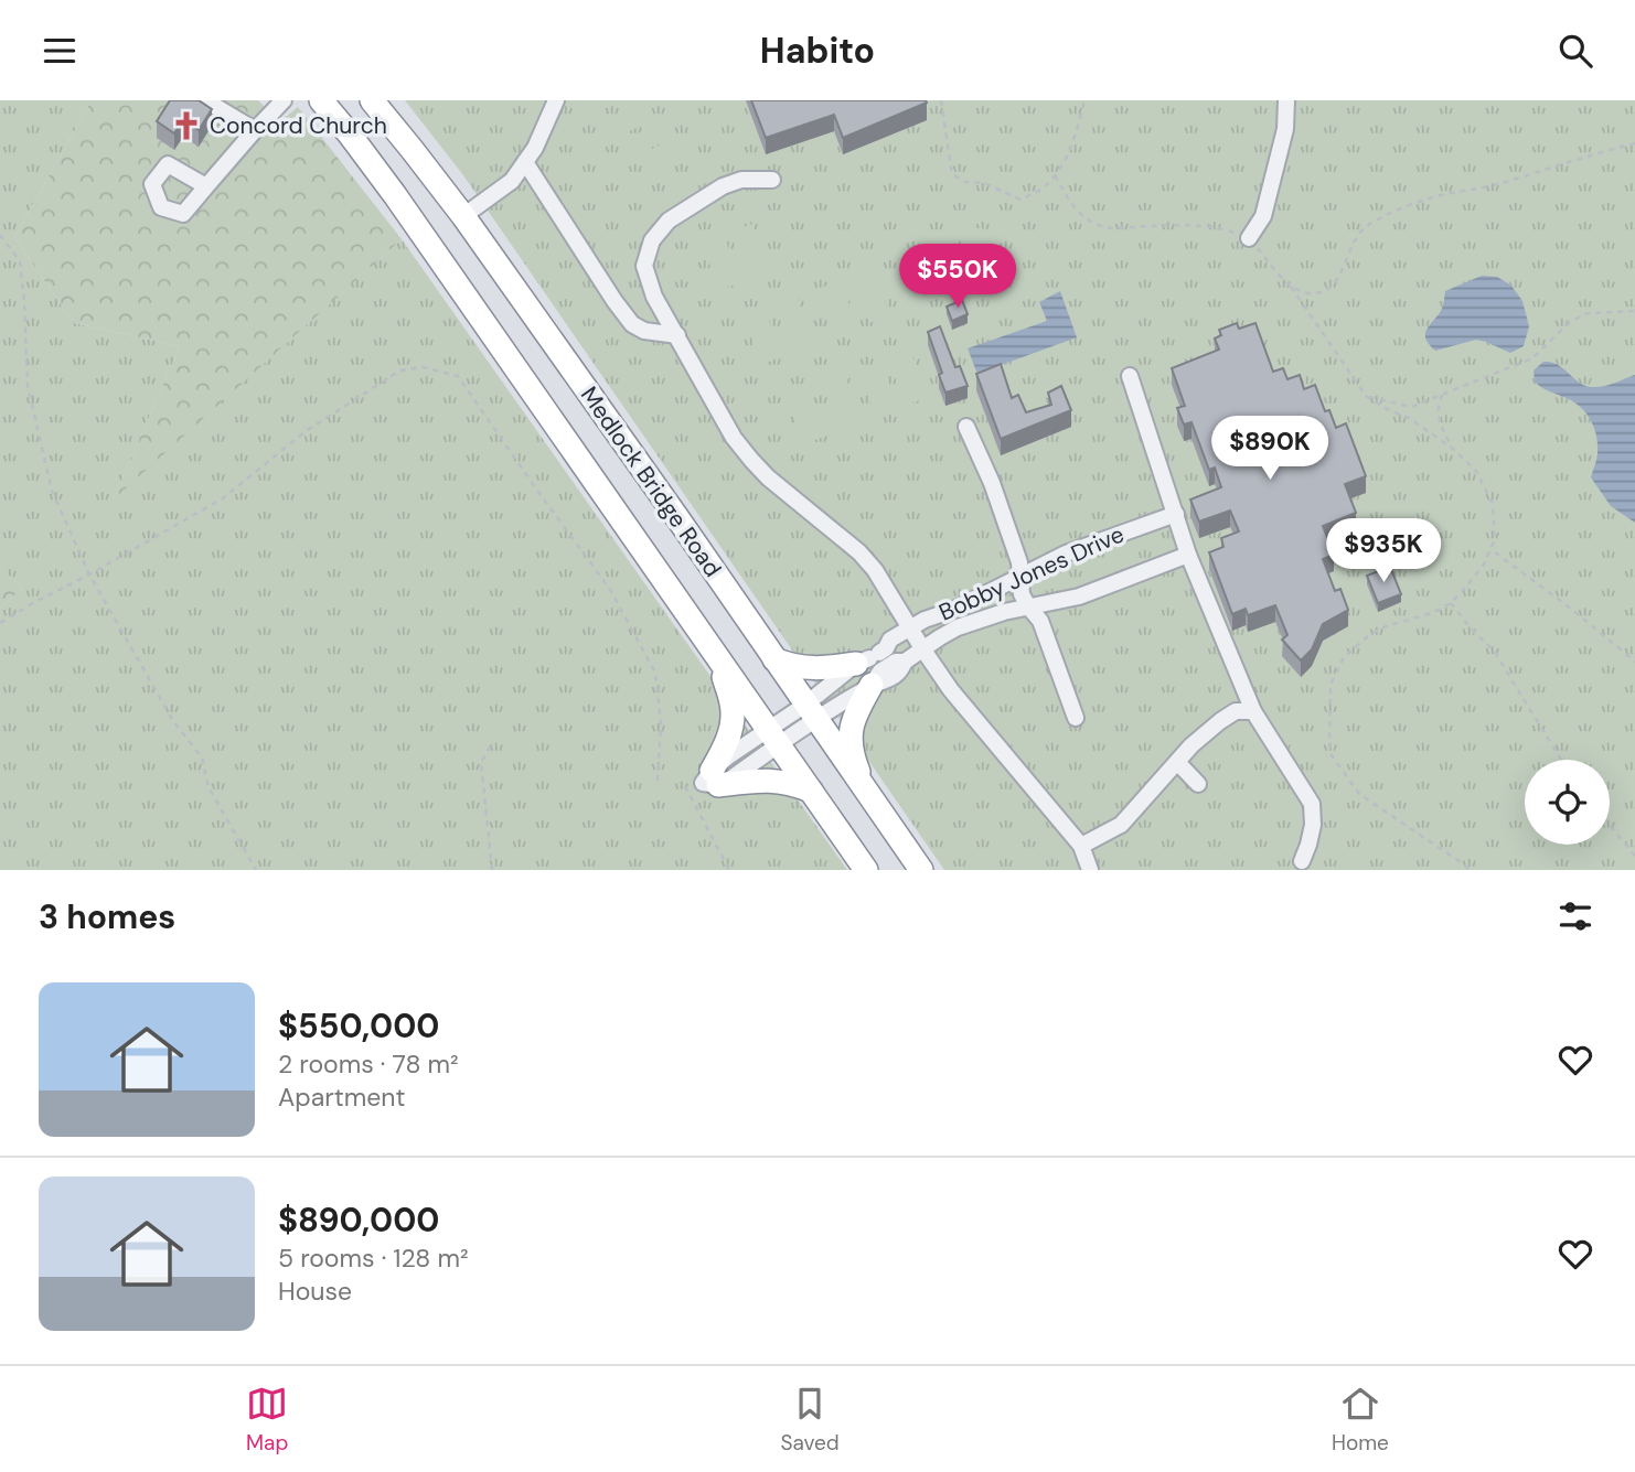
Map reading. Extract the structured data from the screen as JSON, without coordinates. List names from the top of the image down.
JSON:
{
  "streets": {
    "highway": ["Medlock Bridge Road"],
    "lane": ["Bobby Jones Drive"]
  },
  "crossings": [
    ["Medlock Bridge Road", "Bobby Jones Drive"]
  ],
  "places": {
    "church": ["Concord Church"]
  },
  "page": {
    "header": "Habito",
    "price": ["$550K", "$890K", "$935K"],
    "heading": "3 homes",
    "list": [
      {
        "name": "$550,000",
        "note": "2 rooms · 78 m² · Apartment"
      },
      {
        "name": "$890,000",
        "note": "5 rooms · 128 m² · House"
      }
    ],
    "tabs": ["Map", "Saved", "Home"]
  }
}
